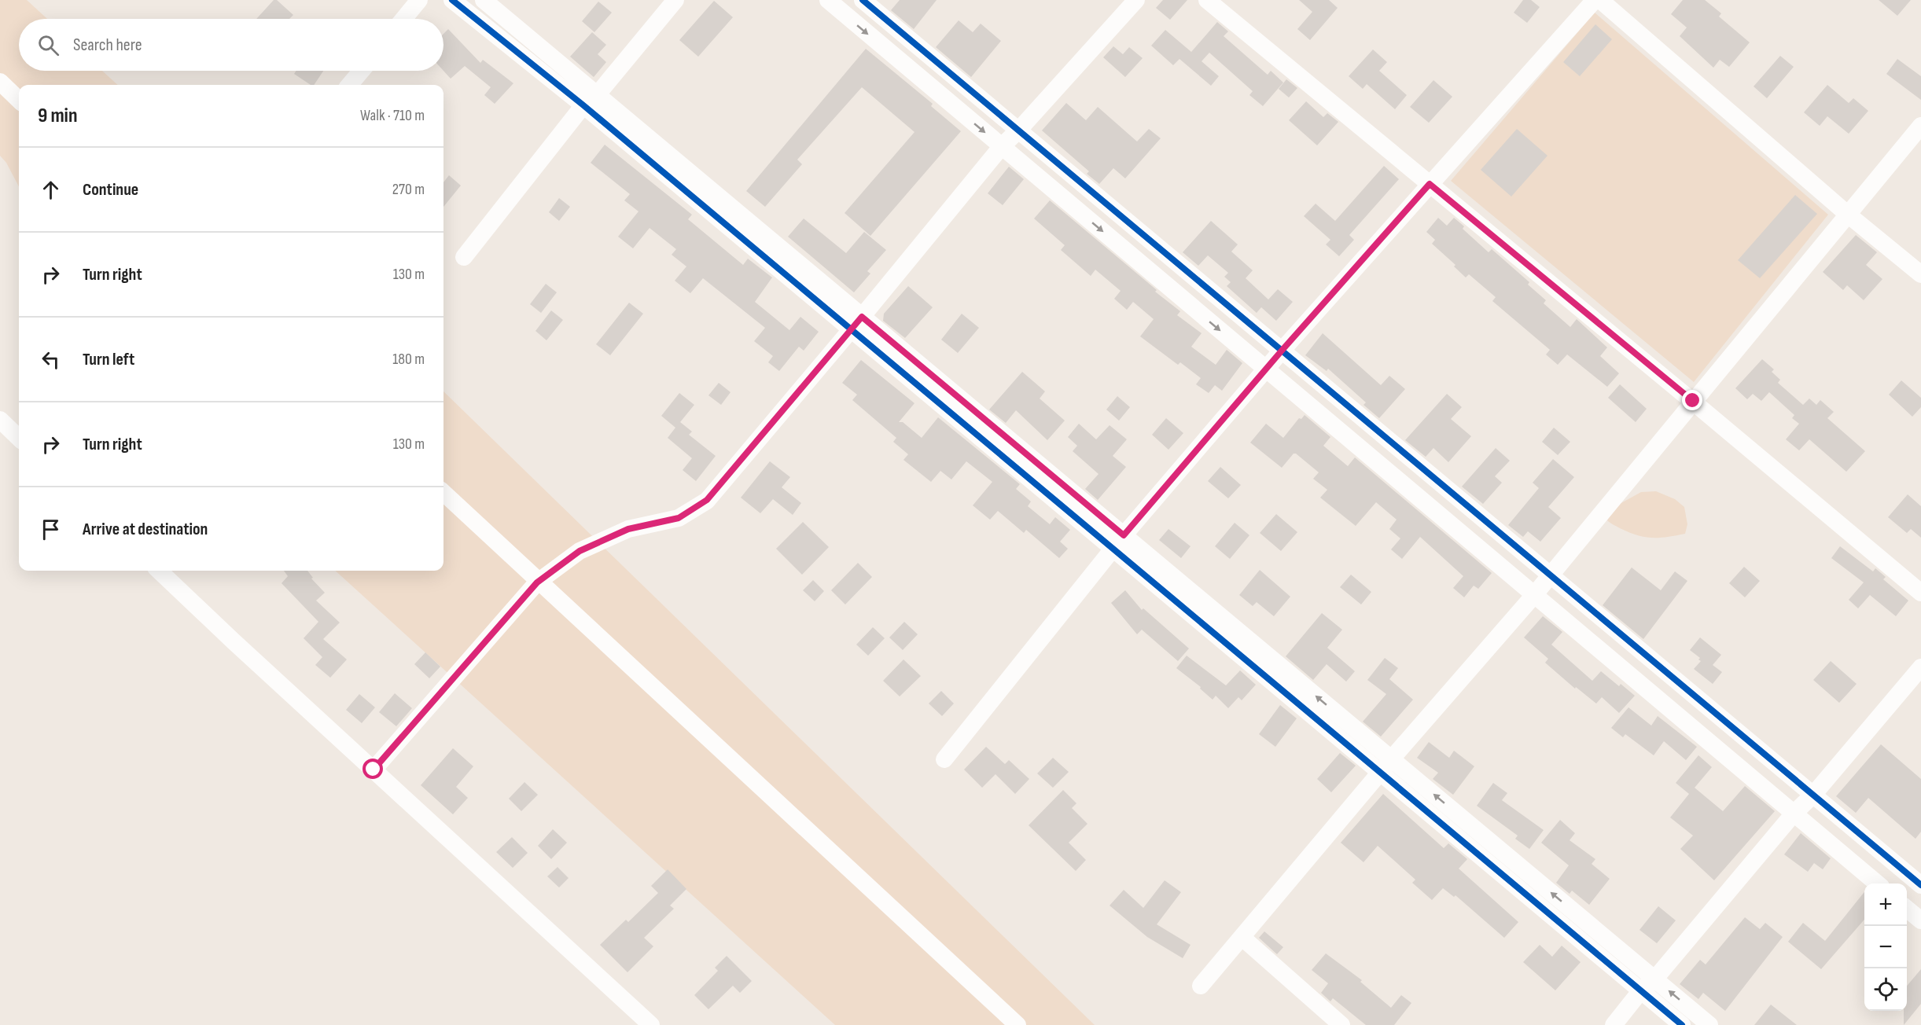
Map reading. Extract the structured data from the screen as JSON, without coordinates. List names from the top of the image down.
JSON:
{
  "page": {
    "search": "Search here",
    "heading": ["9 min", "Walk · 710 m"],
    "list": [
      ["Continue", "270 m"],
      ["Turn right", "130 m"],
      ["Turn left", "180 m"],
      ["Turn right", "130 m"],
      "Arrive at destination"
    ],
    "map_buttons": ["+", "−"]
  }
}
